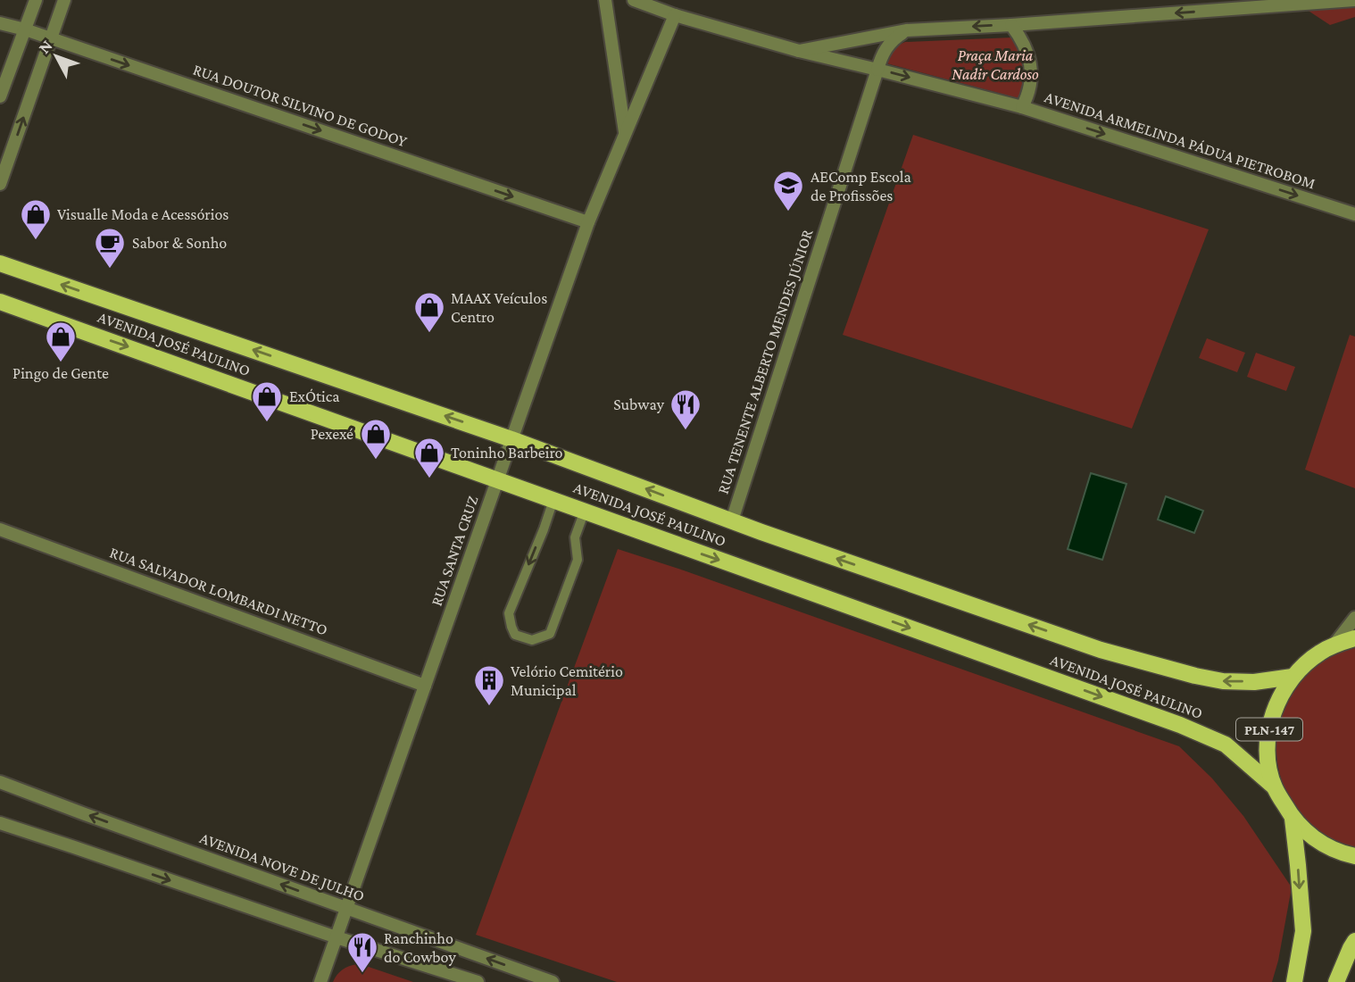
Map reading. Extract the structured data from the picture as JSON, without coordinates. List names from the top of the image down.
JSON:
{
  "streets": {
    "main road": ["AVENIDA JOSÉ PAULINO", "PLN-147"],
    "street": [
      "RUA DOUTOR SILVINO DE GODOY",
      "AVENIDA ARMELINDA PÁDUA PIETROBOM",
      "RUA TENENTE ALBERTO MENDES JÚNIOR",
      "RUA SANTA CRUZ",
      "RUA SALVADOR LOMBARDI NETTO",
      "AVENIDA NOVE DE JULHO"
    ]
  },
  "crossings": [
    ["RUA DOUTOR SILVINO DE GODOY", "RUA SANTA CRUZ"],
    ["AVENIDA ARMELINDA PÁDUA PIETROBOM", "RUA TENENTE ALBERTO MENDES JÚNIOR"],
    ["AVENIDA ARMELINDA PÁDUA PIETROBOM", "RUA SANTA CRUZ"],
    ["AVENIDA JOSÉ PAULINO", "RUA TENENTE ALBERTO MENDES JÚNIOR"],
    ["AVENIDA JOSÉ PAULINO", "RUA SANTA CRUZ"],
    ["AVENIDA JOSÉ PAULINO", "PLN-147"],
    ["RUA SANTA CRUZ", "RUA SALVADOR LOMBARDI NETTO"],
    ["RUA SANTA CRUZ", "AVENIDA NOVE DE JULHO"]
  ],
  "one_way": ["RUA DOUTOR SILVINO DE GODOY"],
  "parks": ["Praça Maria Nadir Cardoso"],
  "places": {
    "school or university": ["AEComp Escola de Profissões"],
    "shop": [
      "Visualle Moda e Acessórios",
      "MAAX Veículos Centro",
      "Pingo de Gente",
      "ExÓtica",
      "Pexexé",
      "Toninho Barbeiro"
    ],
    "cafe": ["Sabor & Sonho"],
    "restaurant": ["Subway", "Ranchinho do Cowboy"],
    "building": ["Velório Cemitério Municipal"]
  },
  "north": "top left"
}
